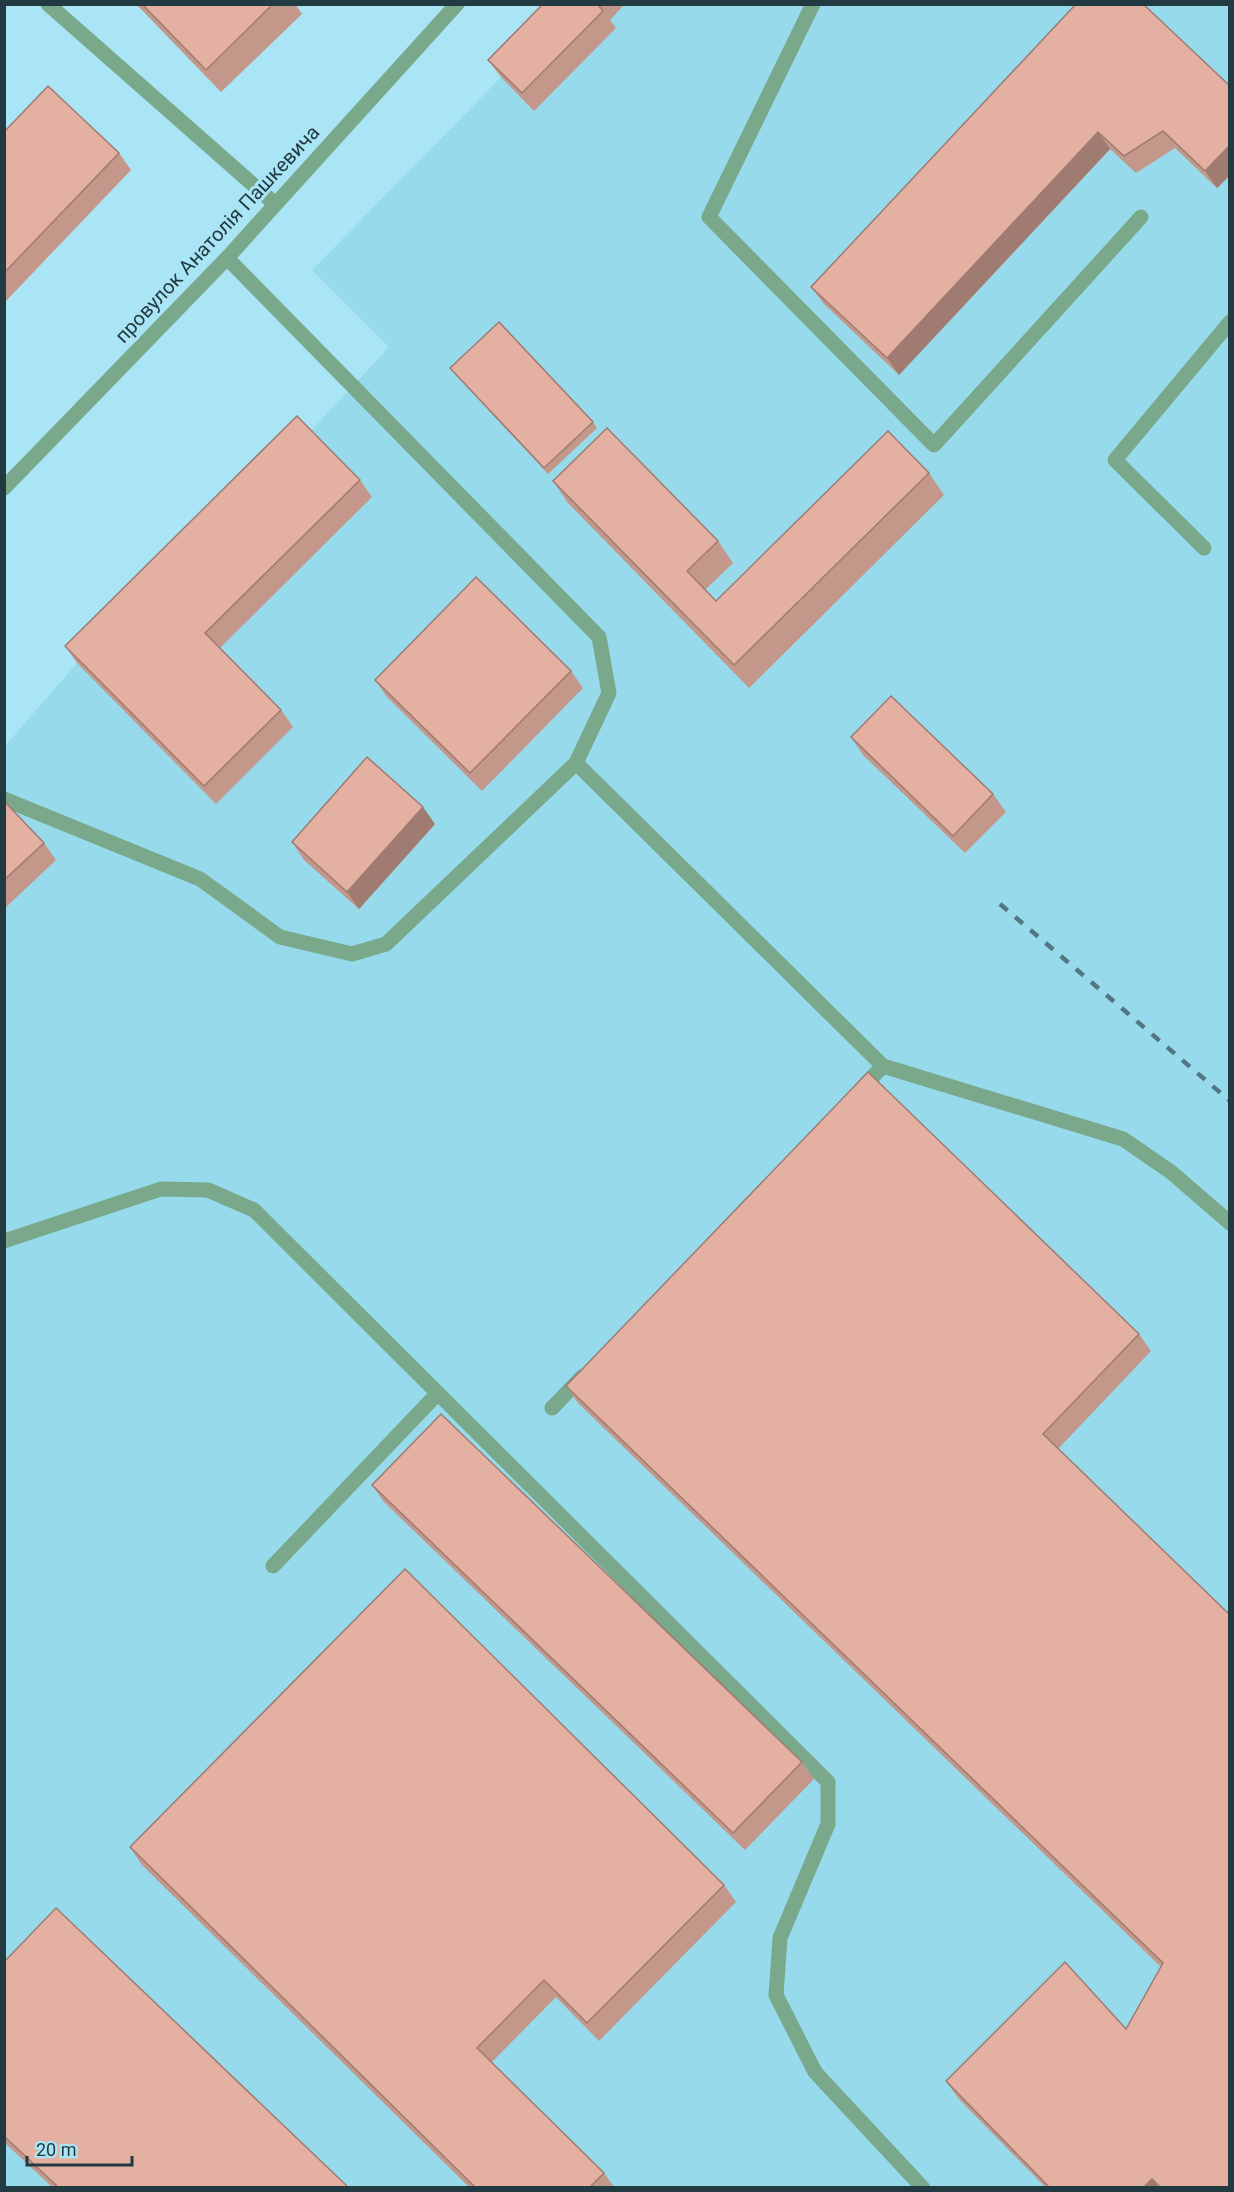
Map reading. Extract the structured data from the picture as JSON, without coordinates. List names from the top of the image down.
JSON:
{
  "streets": {
    "street": ["провулок Анатолія Пашкевича"]
  },
  "scale_bar": "20 m"
}
